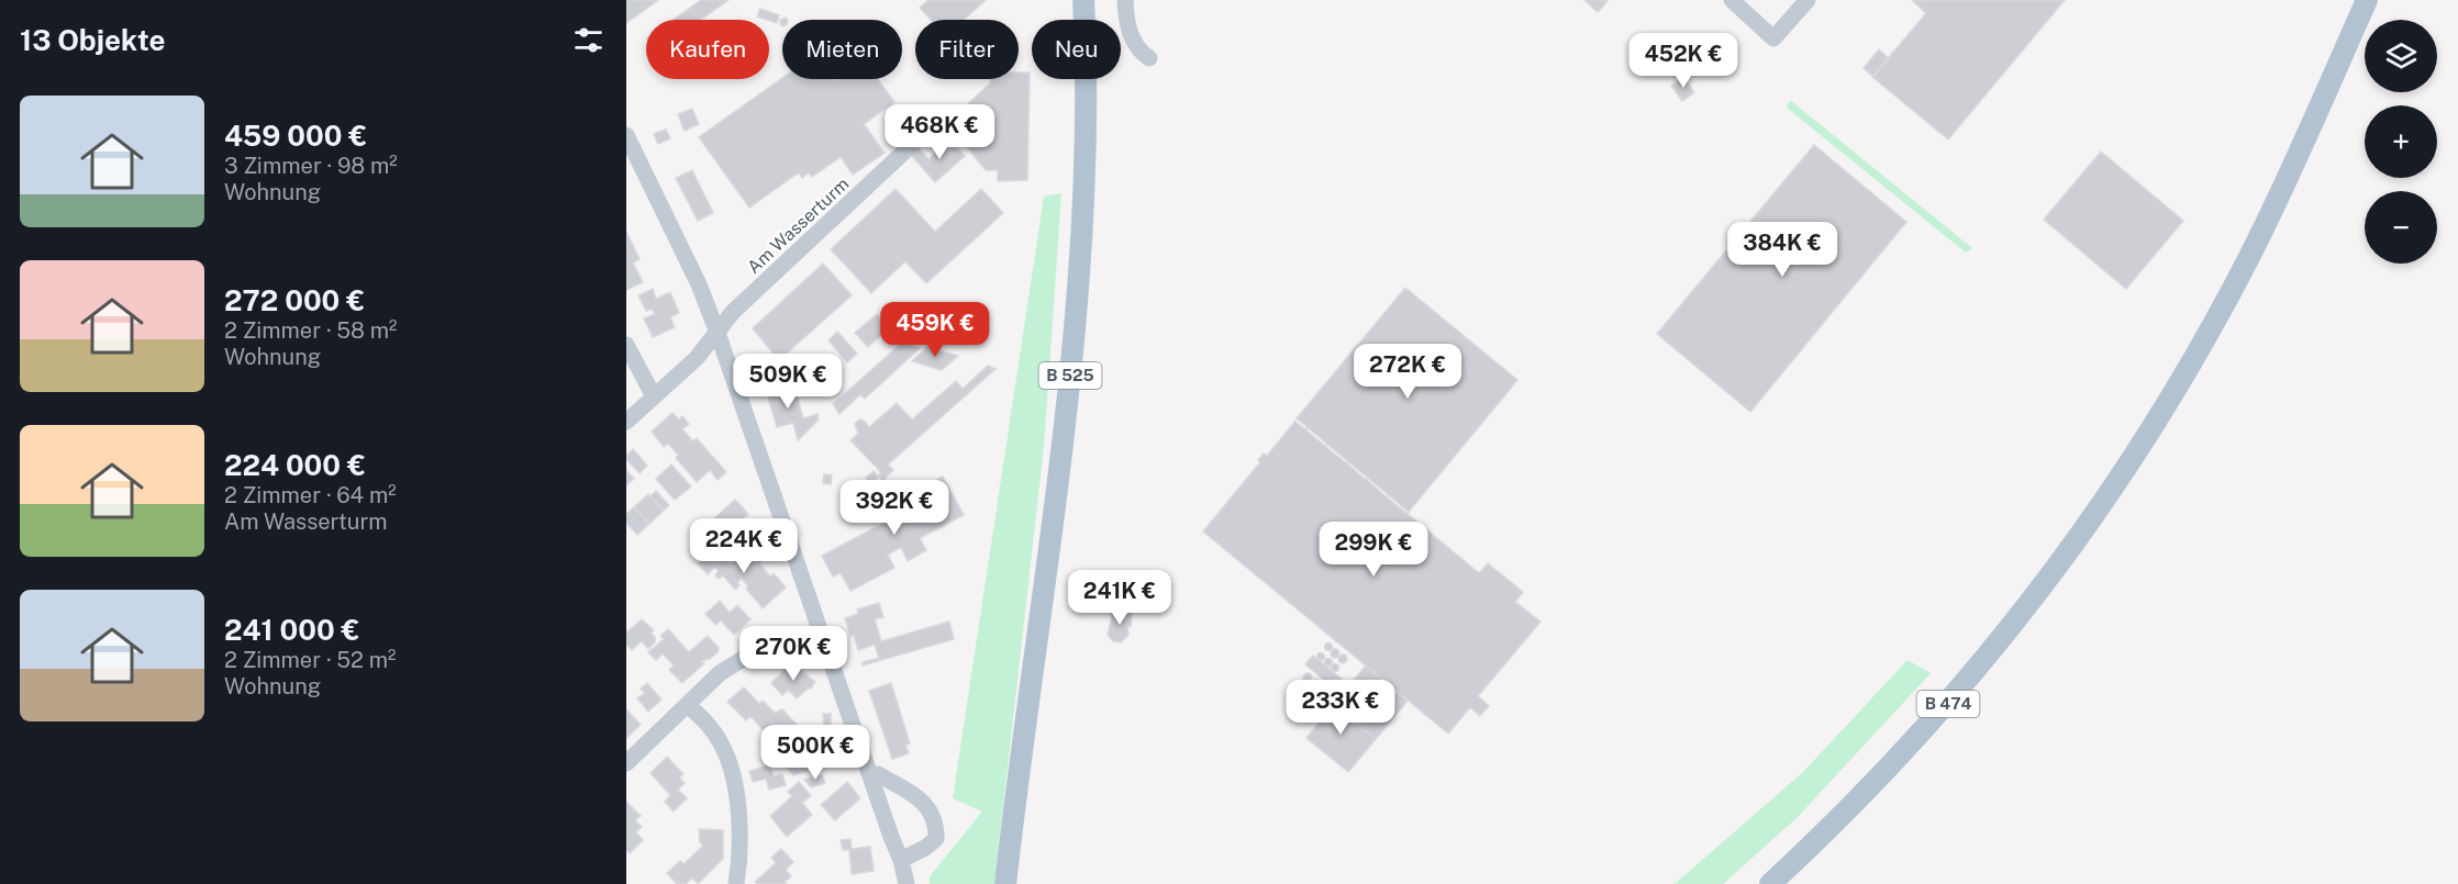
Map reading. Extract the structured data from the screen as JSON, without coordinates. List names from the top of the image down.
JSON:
{
  "streets": {
    "main road": ["B 525", "B 474"],
    "street": ["Am Wasserturm"]
  },
  "page": {
    "heading": "13 Objekte",
    "map_buttons": ["+", "−"],
    "chip": [
      "Kaufen",
      "Mieten",
      "Filter",
      "Neu"
    ],
    "price": [
      "452K €",
      "468K €",
      "384K €",
      "459K €",
      "272K €",
      "509K €",
      "392K €",
      "224K €",
      "299K €",
      "241K €",
      "270K €",
      "233K €",
      "500K €"
    ],
    "list": [
      {
        "name": "459 000 €",
        "note": "3 Zimmer · 98 m² · Wohnung"
      },
      {
        "name": "272 000 €",
        "note": "2 Zimmer · 58 m² · Wohnung"
      },
      {
        "name": "224 000 €",
        "note": "2 Zimmer · 64 m² · Am Wasserturm"
      },
      {
        "name": "241 000 €",
        "note": "2 Zimmer · 52 m² · Wohnung"
      }
    ]
  }
}
